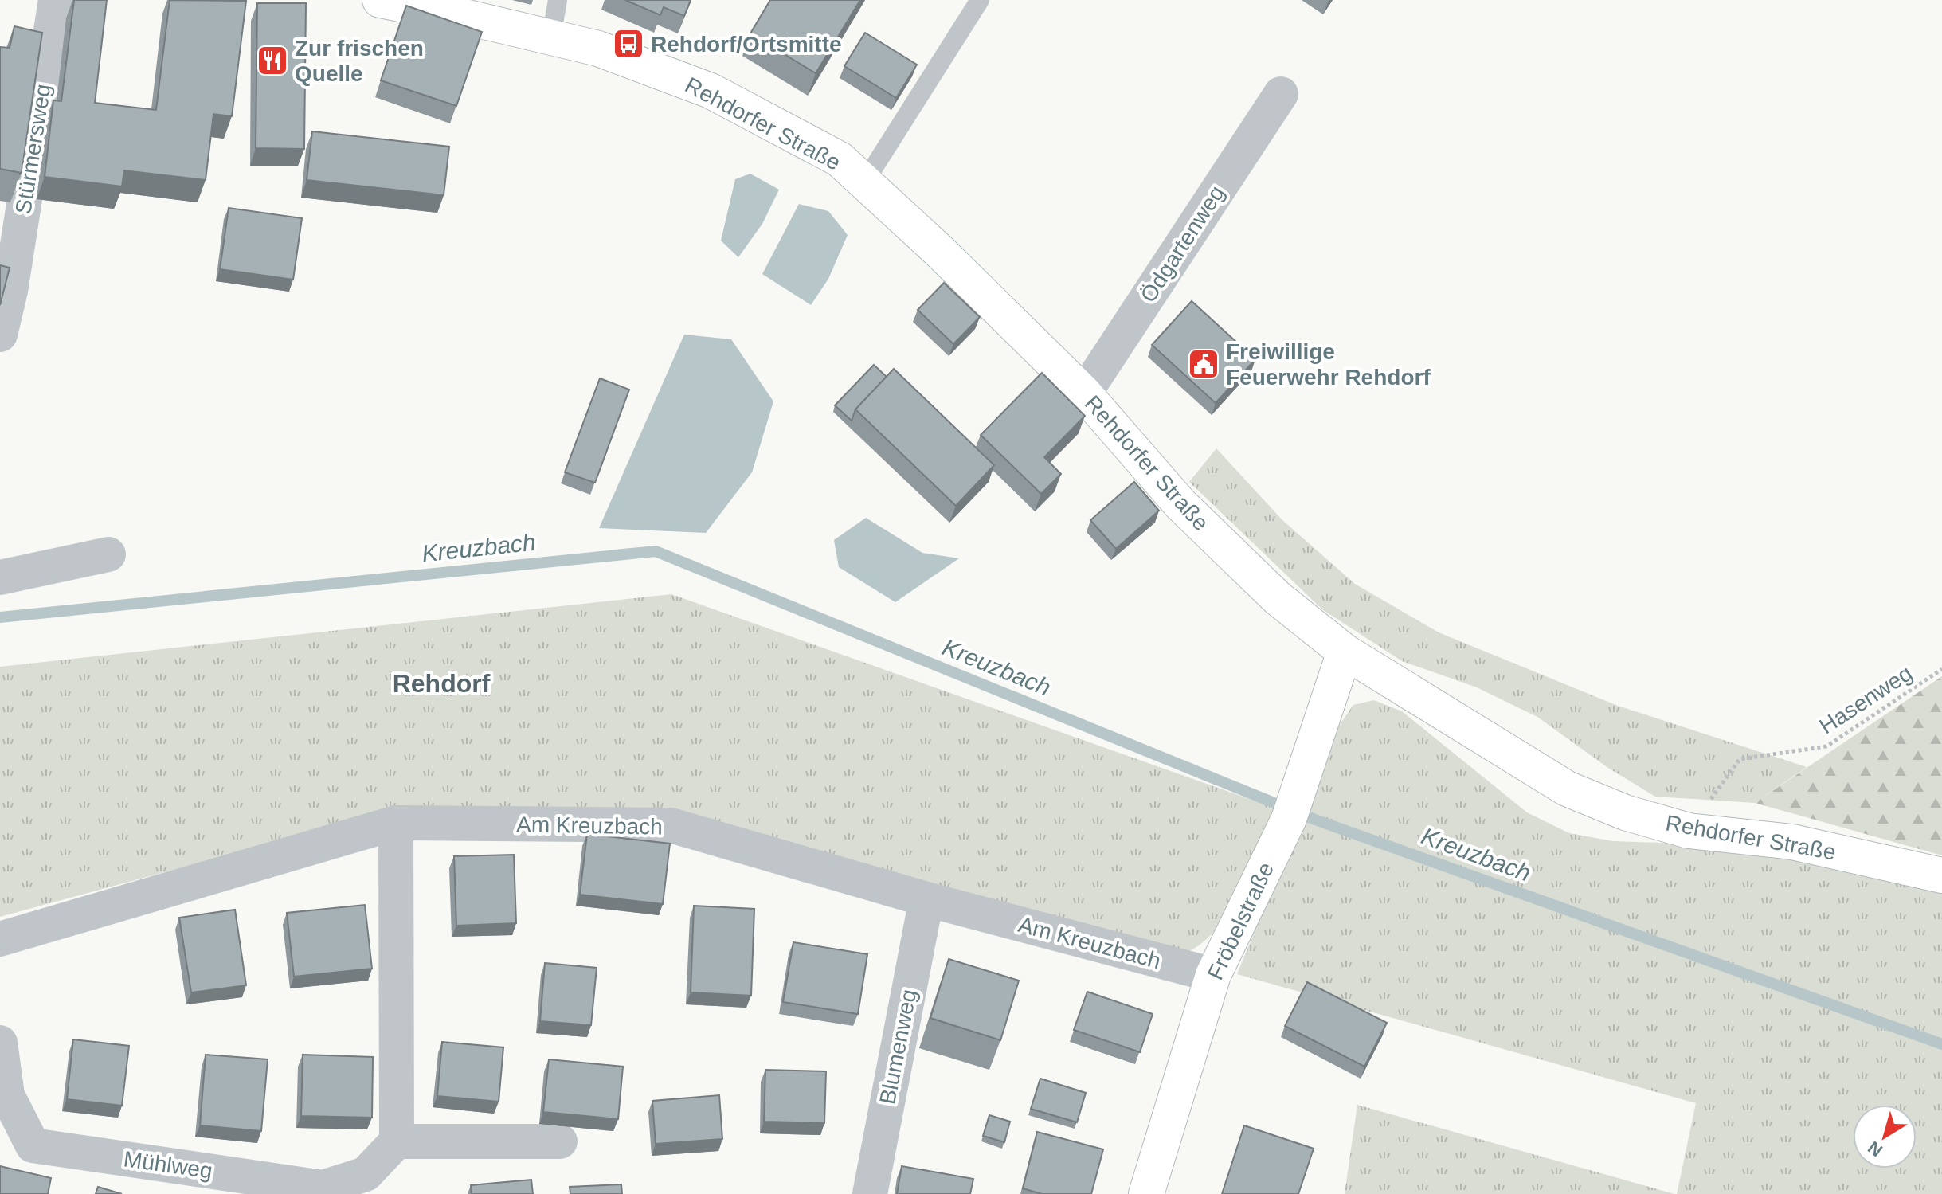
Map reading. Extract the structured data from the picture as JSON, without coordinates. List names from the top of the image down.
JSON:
{
  "streets": {
    "street": [
      "Rehdorfer Straße",
      "Stürmersweg",
      "Ödgartenweg",
      "Am Kreuzbach",
      "Fröbelstraße",
      "Blumenweg",
      "Mühlweg"
    ],
    "path": ["Hasenweg"]
  },
  "crossings": [
    ["Rehdorfer Straße", "Ödgartenweg"],
    ["Rehdorfer Straße", "Hasenweg"],
    ["Rehdorfer Straße", "Fröbelstraße"],
    ["Am Kreuzbach", "Fröbelstraße"],
    ["Am Kreuzbach", "Blumenweg"]
  ],
  "districts": ["Rehdorf"],
  "water": ["Kreuzbach"],
  "places": {
    "bus stop": ["Rehdorf/Ortsmitte"],
    "restaurant": ["Zur frischen Quelle"],
    "public building": ["Freiwillige Feuerwehr Rehdorf"]
  },
  "north": "bottom left"
}
